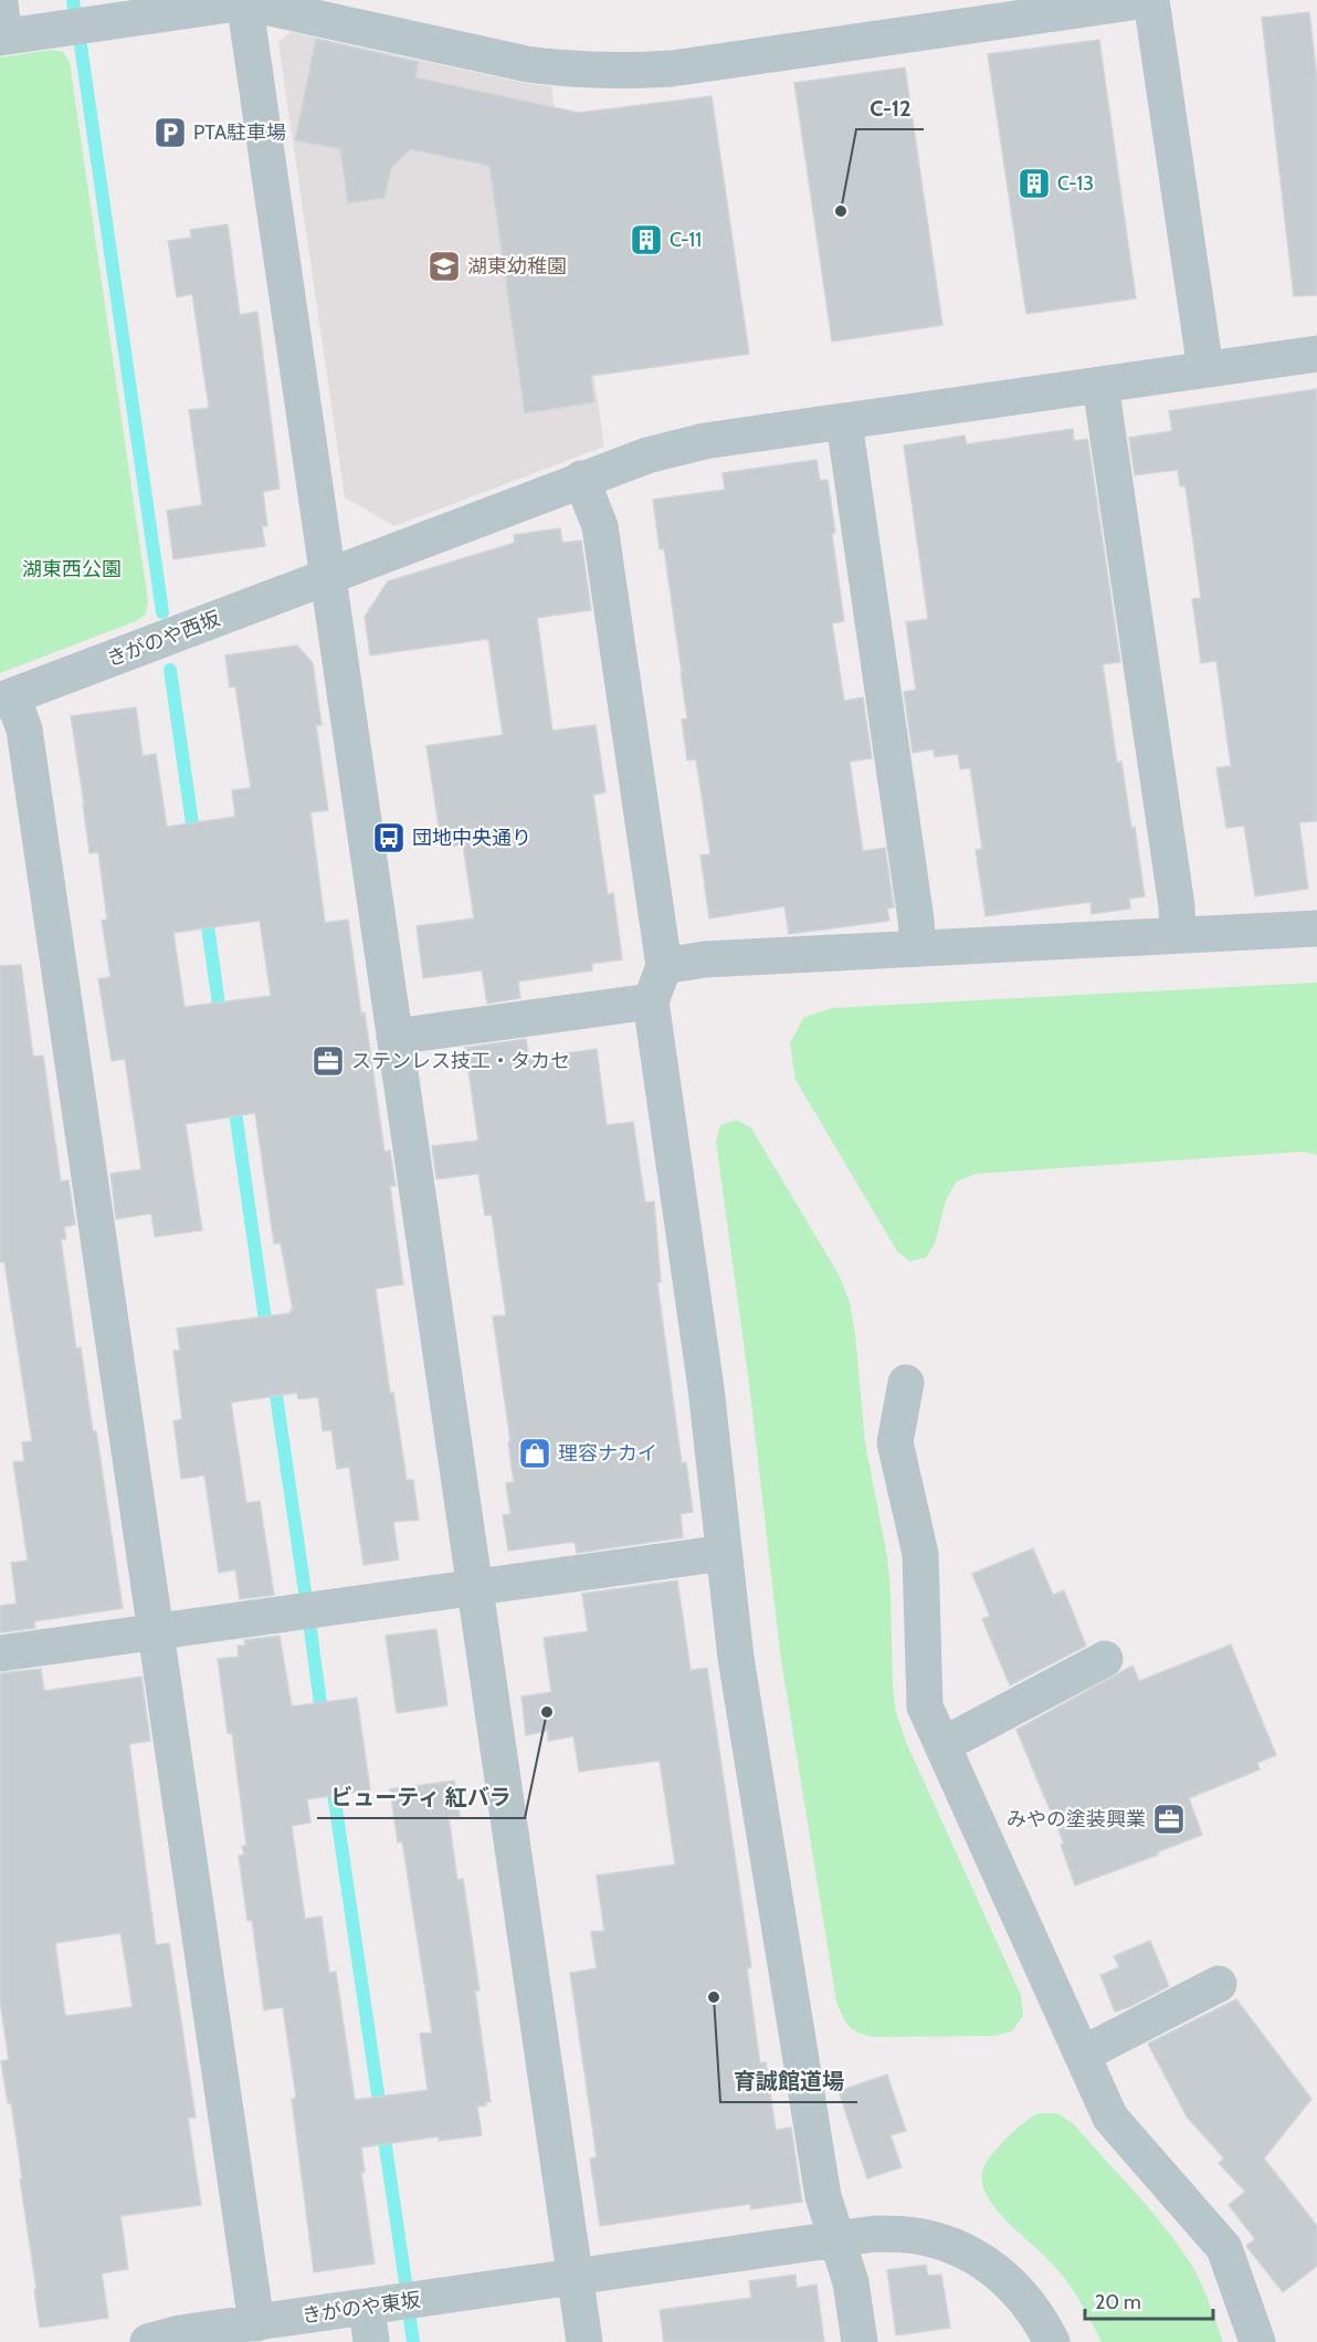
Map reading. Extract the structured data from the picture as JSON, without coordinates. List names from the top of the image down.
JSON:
{
  "streets": {
    "street": ["きがのや西坂", "きがのや東坂"]
  },
  "parks": ["湖東西公園"],
  "places": {
    "parking": ["PTA駐車場"],
    "building": ["C-13", "C-11"],
    "other": ["C-12", "ビューティ 紅バラ", "育誠館道場"],
    "school or university": ["湖東幼稚園"],
    "bus stop": ["団地中央通り"],
    "office": ["ステンレス技工・タカセ", "みやの塗装興業"],
    "shop": ["理容ナカイ"]
  },
  "scale_bar": "20 m"
}
